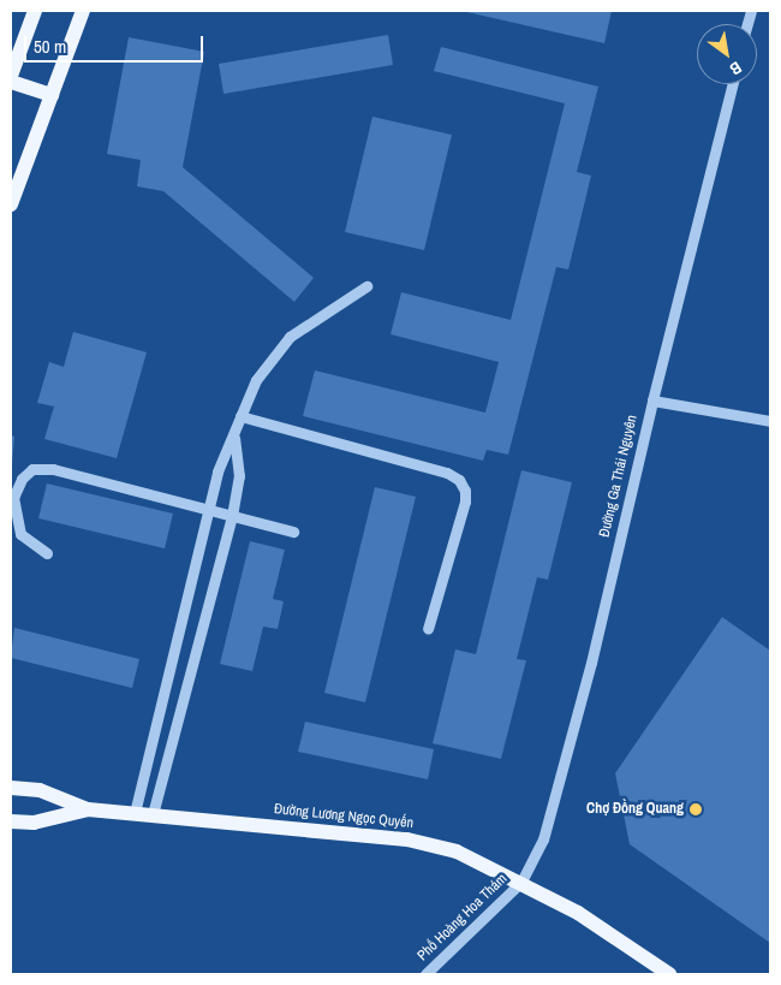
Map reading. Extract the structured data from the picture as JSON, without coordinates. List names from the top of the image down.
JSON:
{
  "streets": {
    "main road": ["Đường Lương Ngọc Quyến"],
    "street": ["Đường Ga Thái Nguyên", "Phố Hoàng Hoa Thám"]
  },
  "crossings": [
    ["Đường Ga Thái Nguyên", "Đường Lương Ngọc Quyến"],
    ["Đường Ga Thái Nguyên", "Phố Hoàng Hoa Thám"],
    ["Đường Lương Ngọc Quyến", "Phố Hoàng Hoa Thám"]
  ],
  "places": ["Chợ Đồng Quang"],
  "scale_bar": "50 m",
  "north": "bottom right"
}
